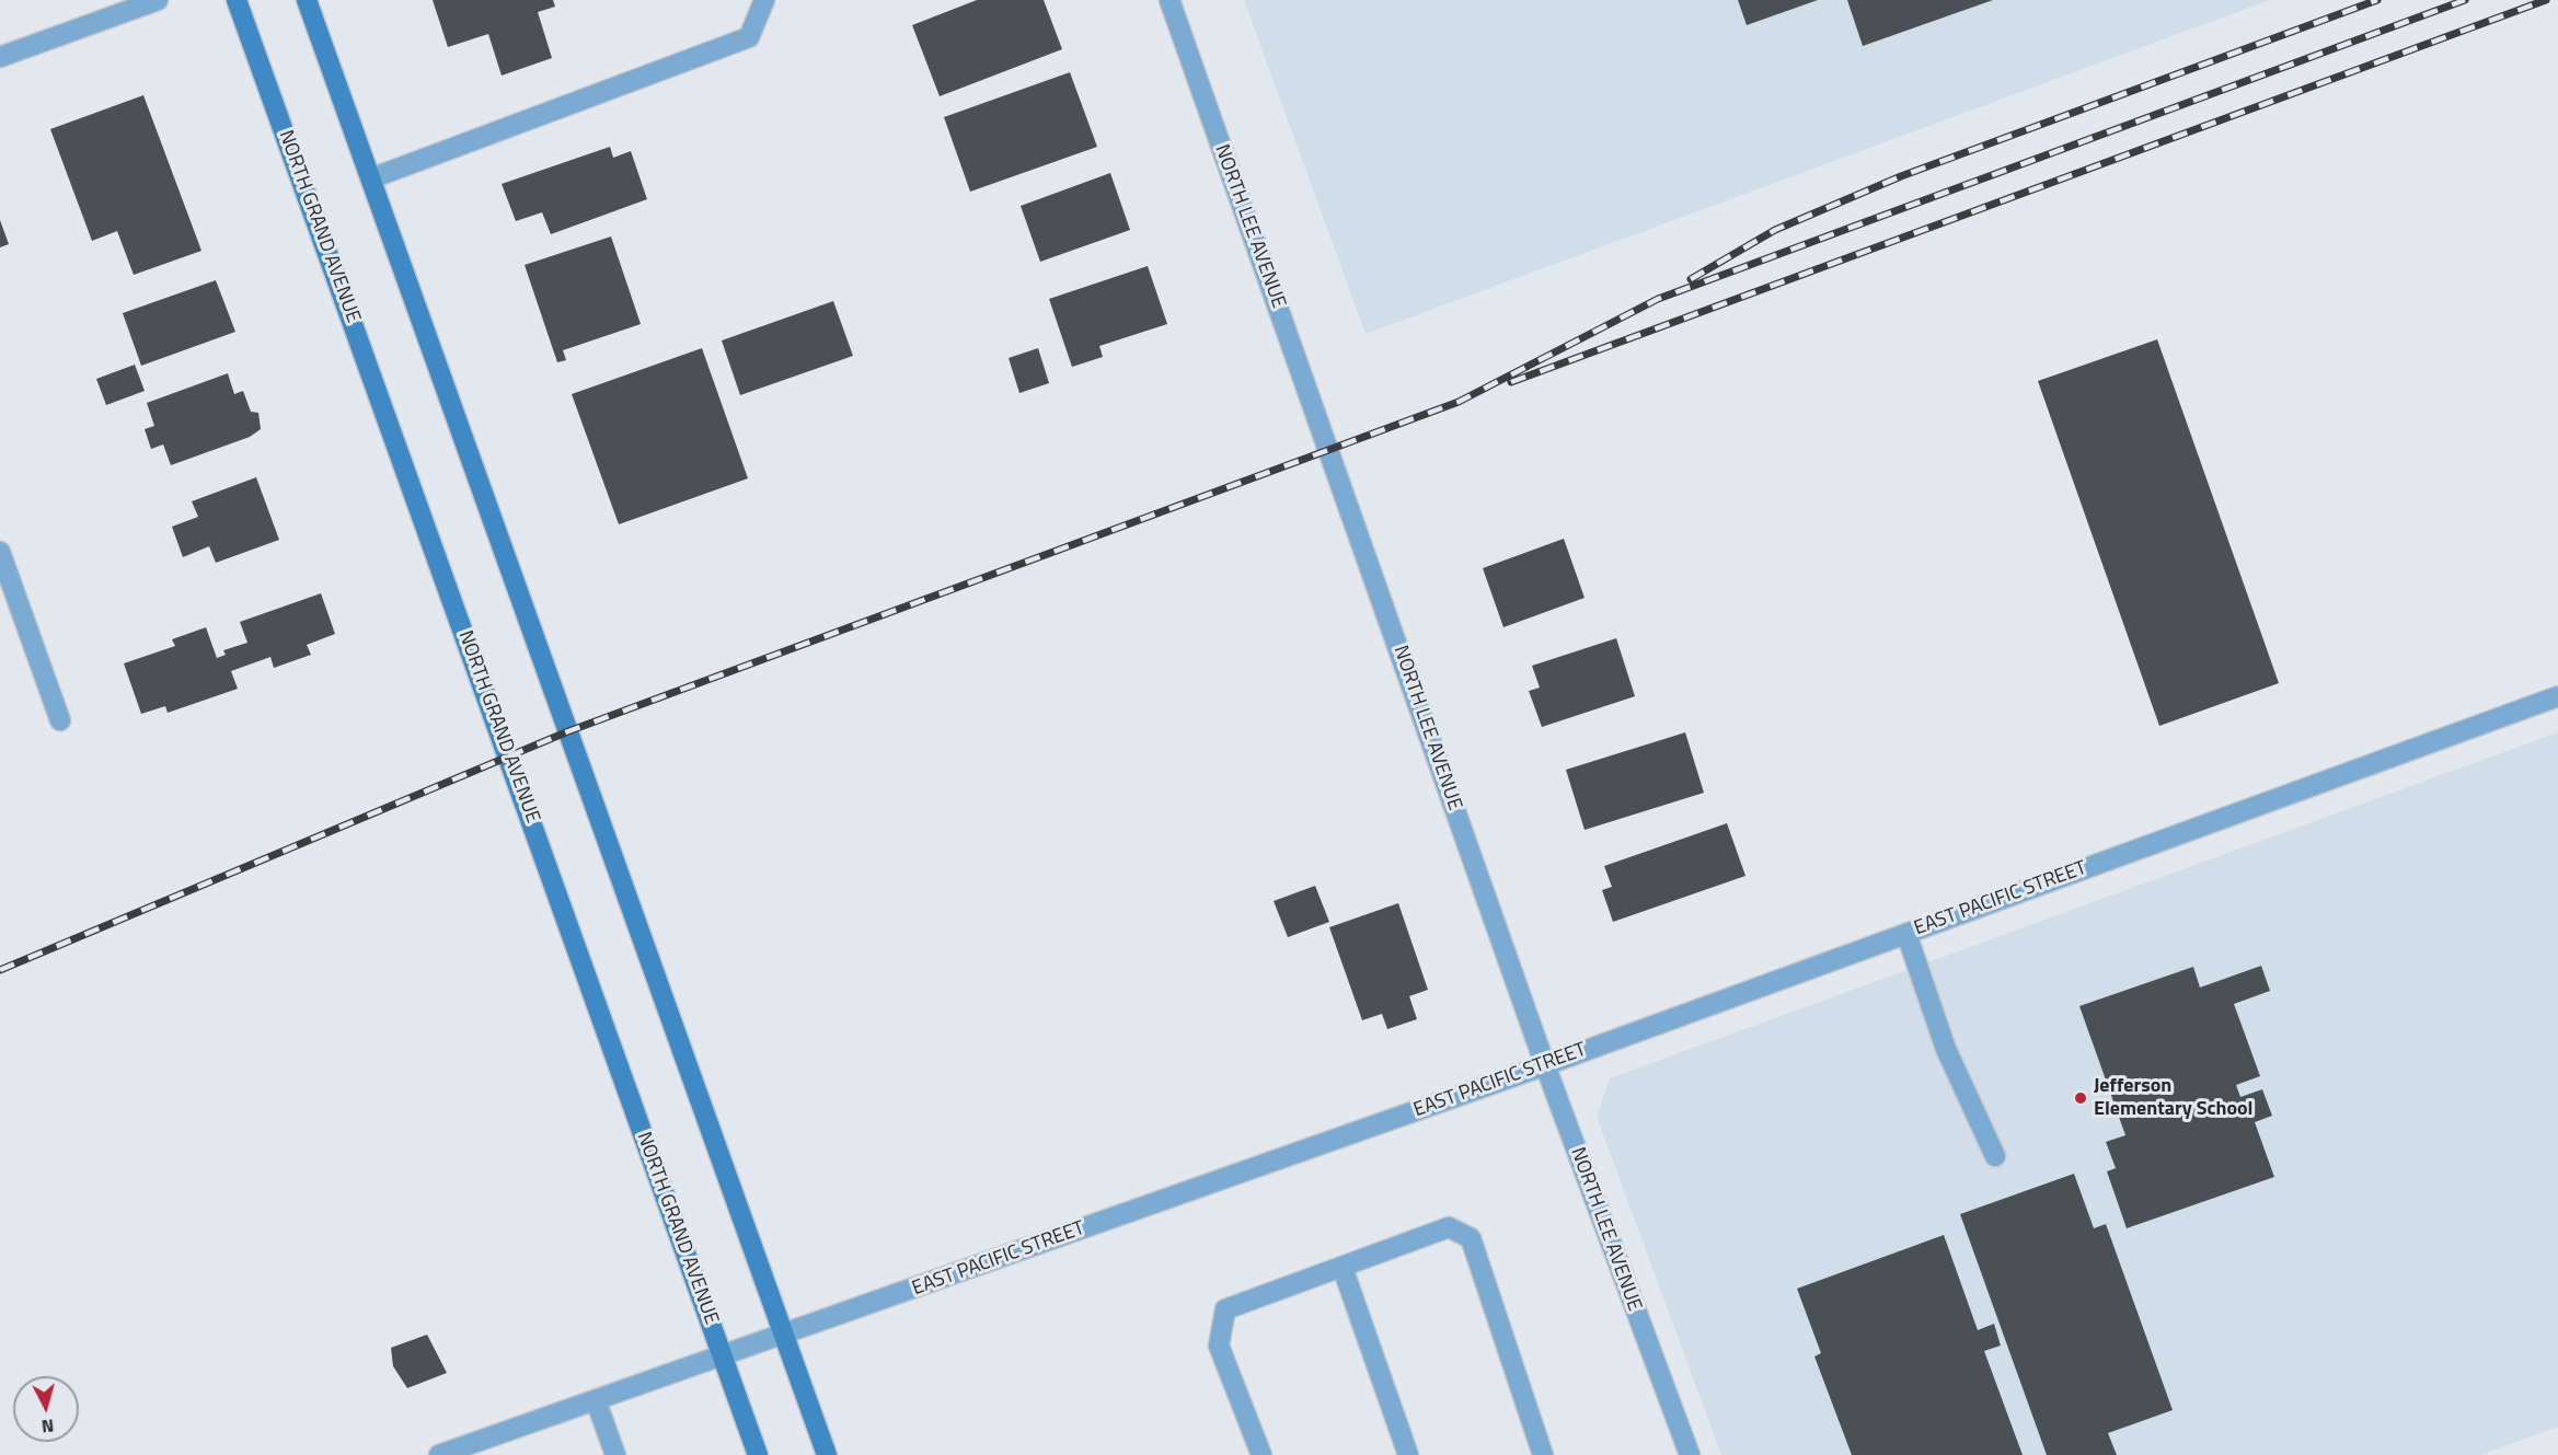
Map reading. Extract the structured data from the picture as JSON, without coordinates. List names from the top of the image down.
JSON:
{
  "streets": {
    "main road": ["NORTH GRAND AVENUE"],
    "street": ["NORTH LEE AVENUE", "EAST PACIFIC STREET"]
  },
  "crossings": [
    ["NORTH GRAND AVENUE", "EAST PACIFIC STREET"],
    ["NORTH LEE AVENUE", "EAST PACIFIC STREET"]
  ],
  "places": ["Jefferson Elementary School"],
  "north": "bottom"
}
